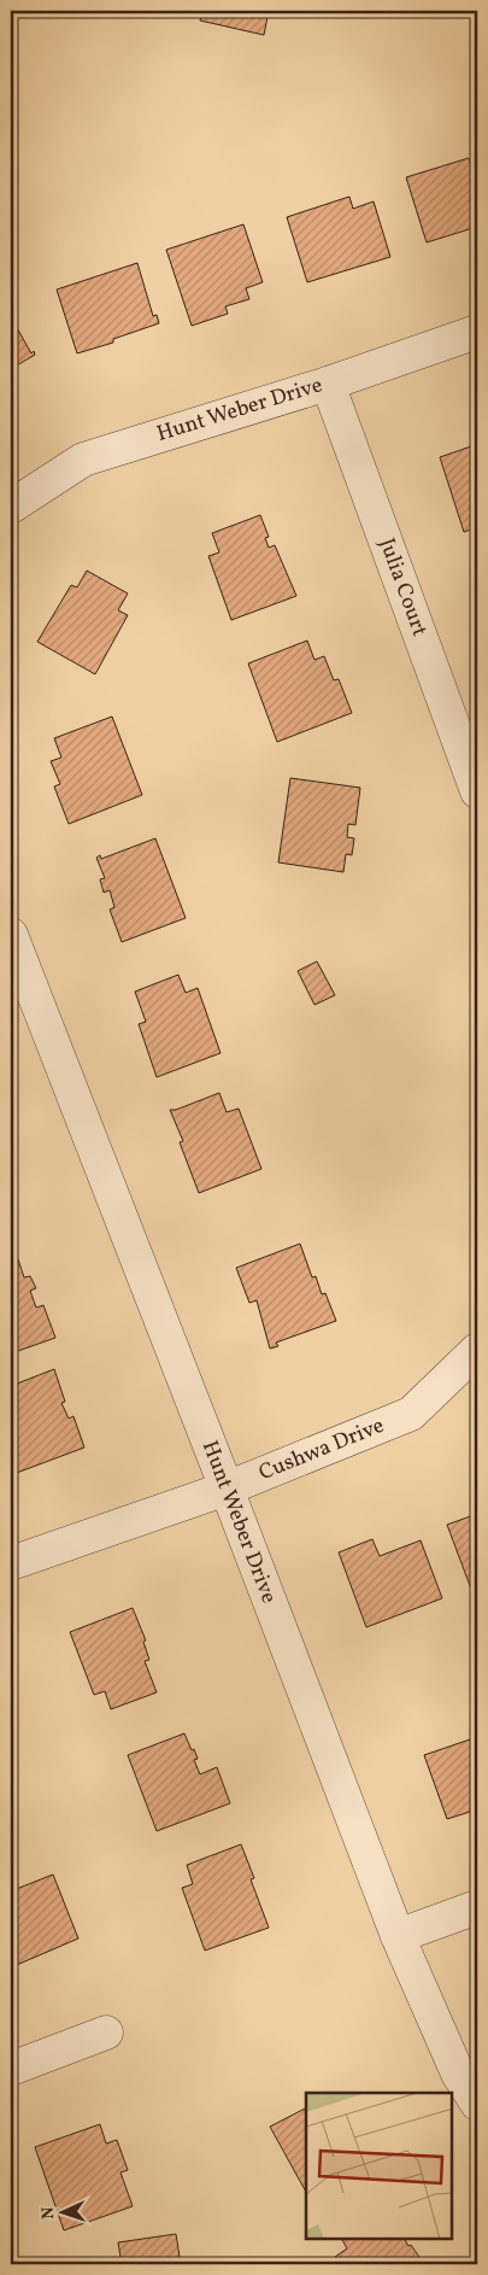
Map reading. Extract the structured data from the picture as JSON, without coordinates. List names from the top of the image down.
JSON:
{
  "streets": {
    "street": ["Hunt Weber Drive", "Julia Court", "Cushwa Drive"]
  },
  "crossings": [
    ["Hunt Weber Drive", "Julia Court"],
    ["Hunt Weber Drive", "Cushwa Drive"]
  ],
  "north": "left"
}
